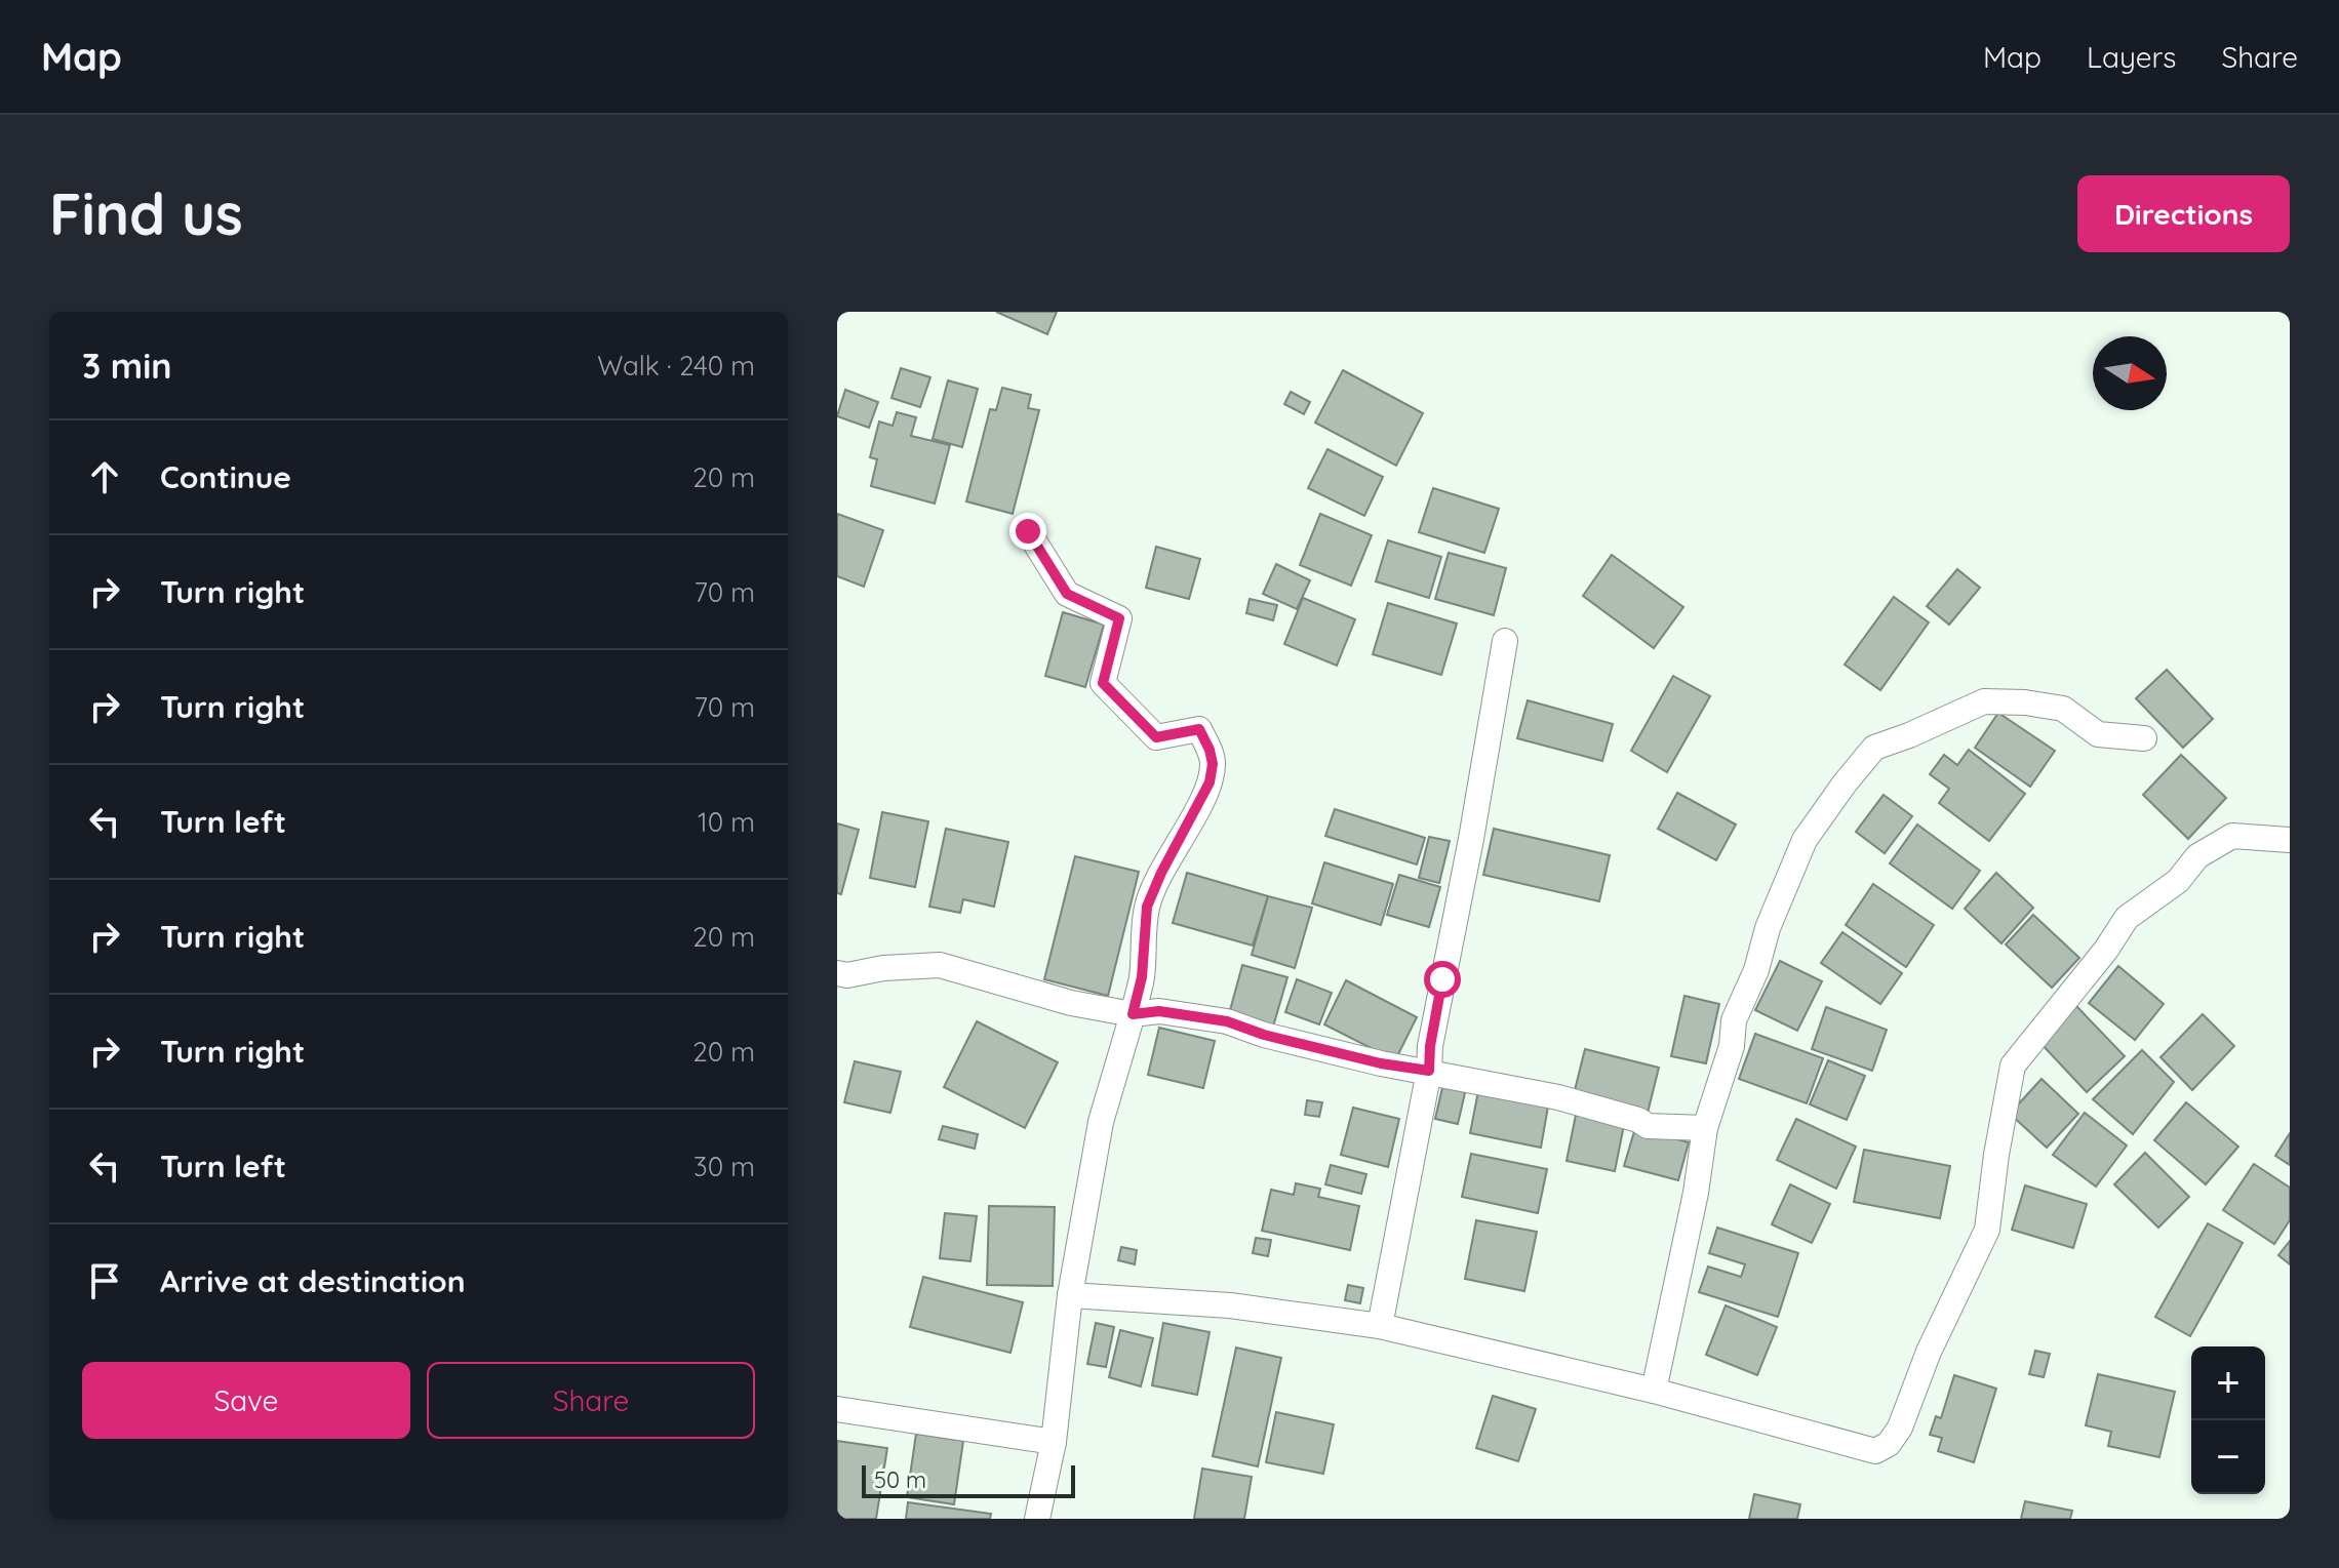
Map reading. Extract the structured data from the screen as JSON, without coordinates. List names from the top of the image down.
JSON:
{
  "scale_bar": "50 m",
  "north": "right",
  "page": {
    "header": "Map",
    "nav": ["Map", "Layers", "Share"],
    "buttons": [
      "Directions",
      ["Save", "Share"]
    ],
    "title": "Find us",
    "heading": ["3 min", "Walk · 240 m"],
    "list": [
      ["Continue", "20 m"],
      ["Turn right", "70 m"],
      ["Turn right", "70 m"],
      ["Turn left", "10 m"],
      ["Turn right", "20 m"],
      ["Turn right", "20 m"],
      ["Turn left", "30 m"],
      "Arrive at destination"
    ],
    "map_buttons": ["+", "−"],
    "scale": "50 m"
  }
}
